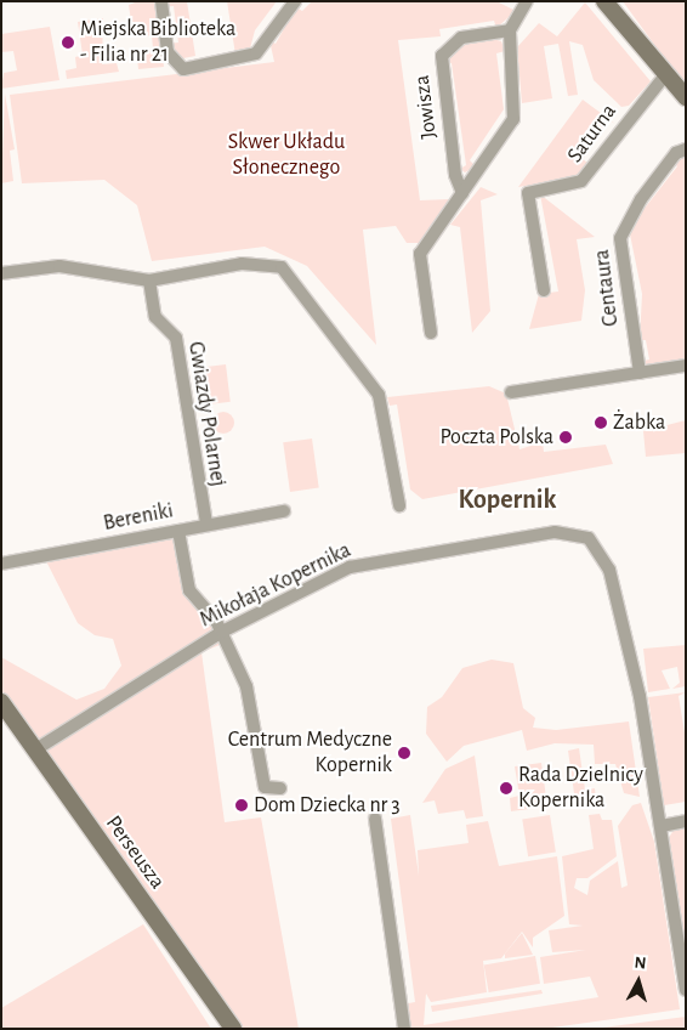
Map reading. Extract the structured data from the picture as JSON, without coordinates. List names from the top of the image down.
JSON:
{
  "streets": {
    "street": [
      "Jowisza",
      "Saturna",
      "Centaura",
      "Gwiazdy Polarnej",
      "Bereniki",
      "Mikołaja Kopernika",
      "Perseusza"
    ]
  },
  "crossings": [
    ["Gwiazdy Polarnej", "Bereniki"],
    ["Mikołaja Kopernika", "Perseusza"]
  ],
  "districts": ["Kopernik"],
  "parks": ["Skwer Układu Słonecznego"],
  "places": [
    "Miejska Biblioteka - Filia nr 21",
    "Żabka",
    "Poczta Polska",
    "Centrum Medyczne Kopernik",
    "Rada Dzielnicy Kopernika",
    "Dom Dziecka nr 3"
  ],
  "north": "top"
}
